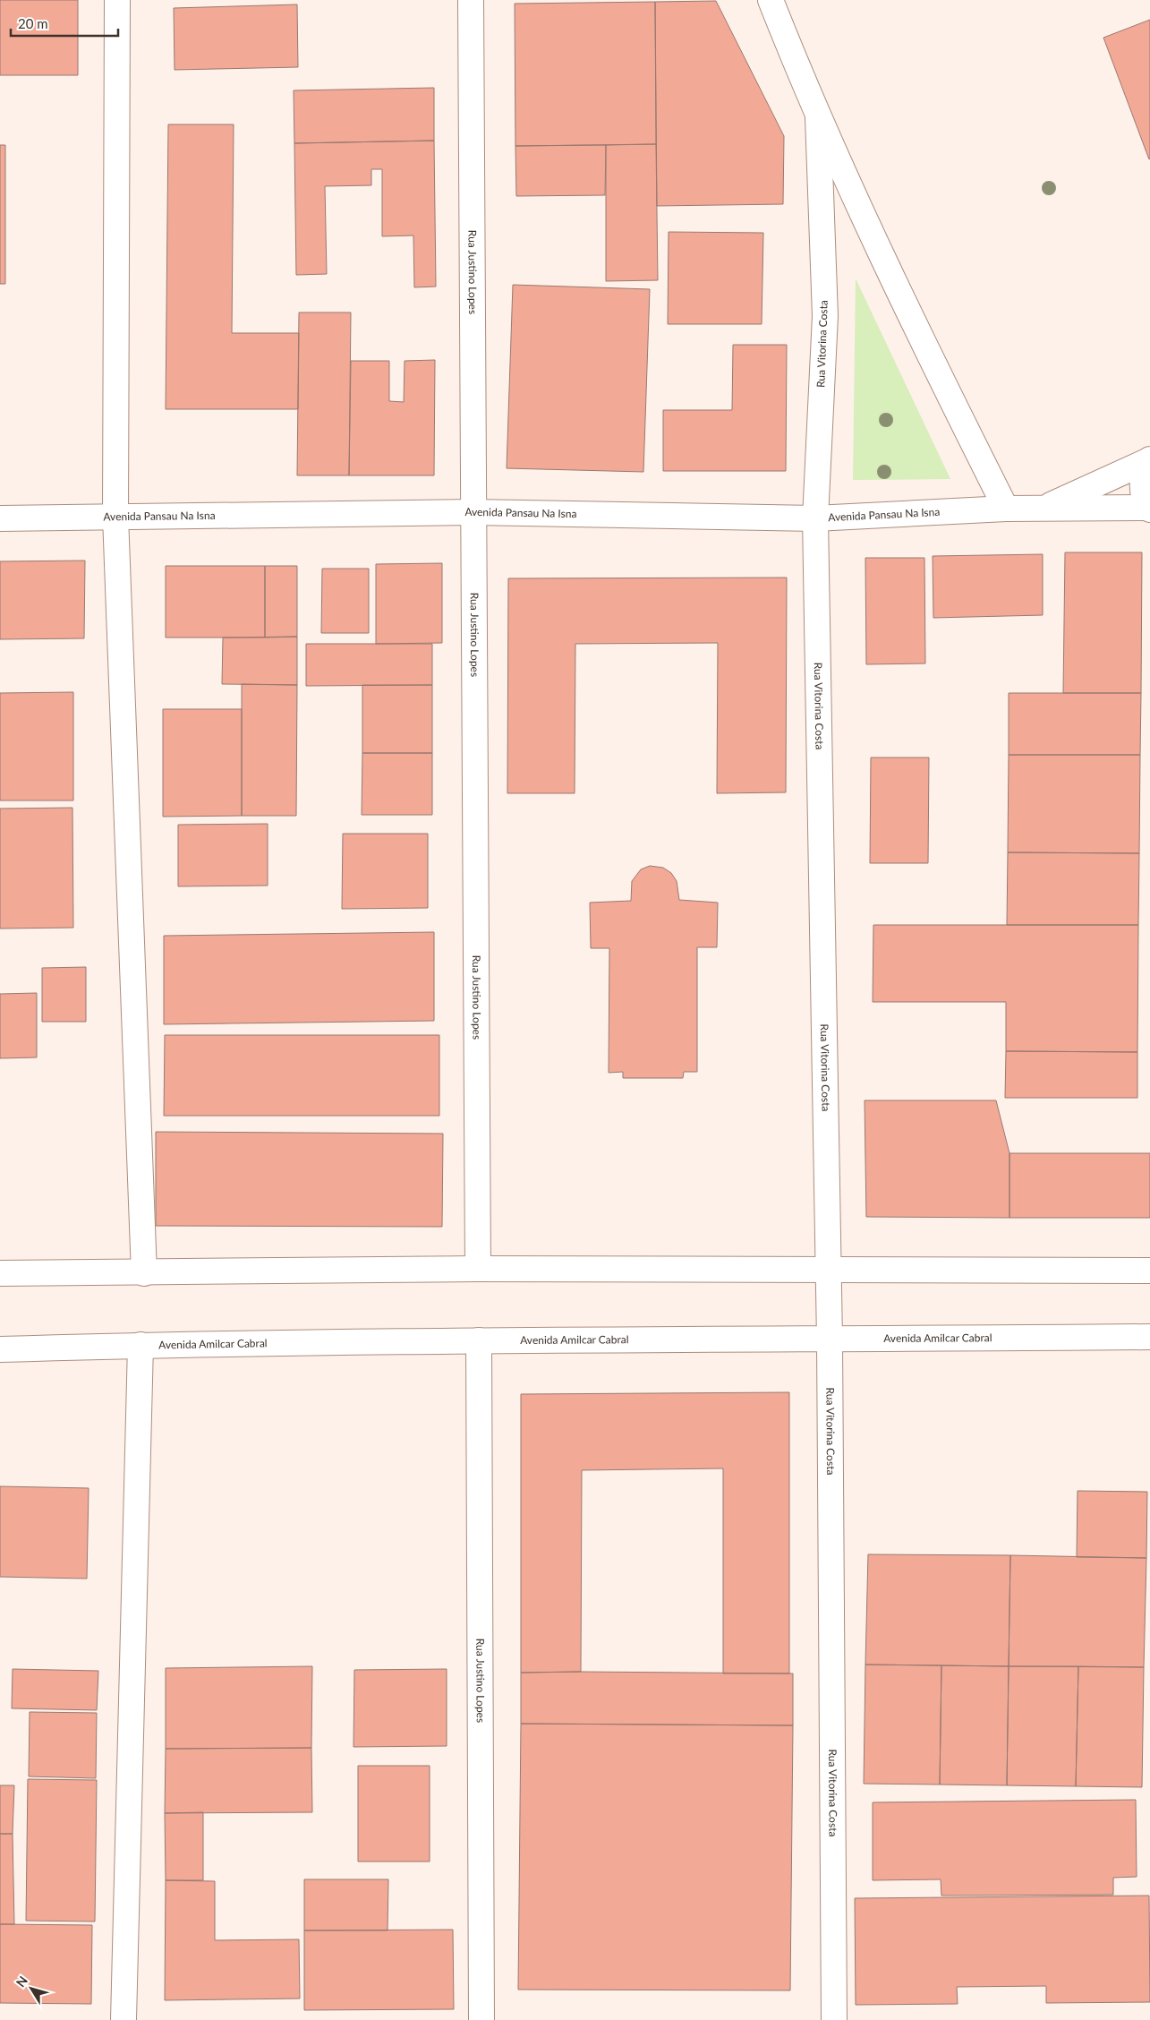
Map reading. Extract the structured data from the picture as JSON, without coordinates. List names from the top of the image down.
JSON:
{
  "streets": {
    "street": [
      "Rua Justino Lopes",
      "Rua Vitorina Costa",
      "Avenida Pansau Na Isna",
      "Avenida Amilcar Cabral"
    ]
  },
  "crossings": [
    ["Rua Justino Lopes", "Avenida Pansau Na Isna"],
    ["Rua Justino Lopes", "Avenida Amilcar Cabral"],
    ["Rua Vitorina Costa", "Avenida Pansau Na Isna"],
    ["Rua Vitorina Costa", "Avenida Amilcar Cabral"]
  ],
  "scale_bar": "20 m",
  "north": "top left"
}
